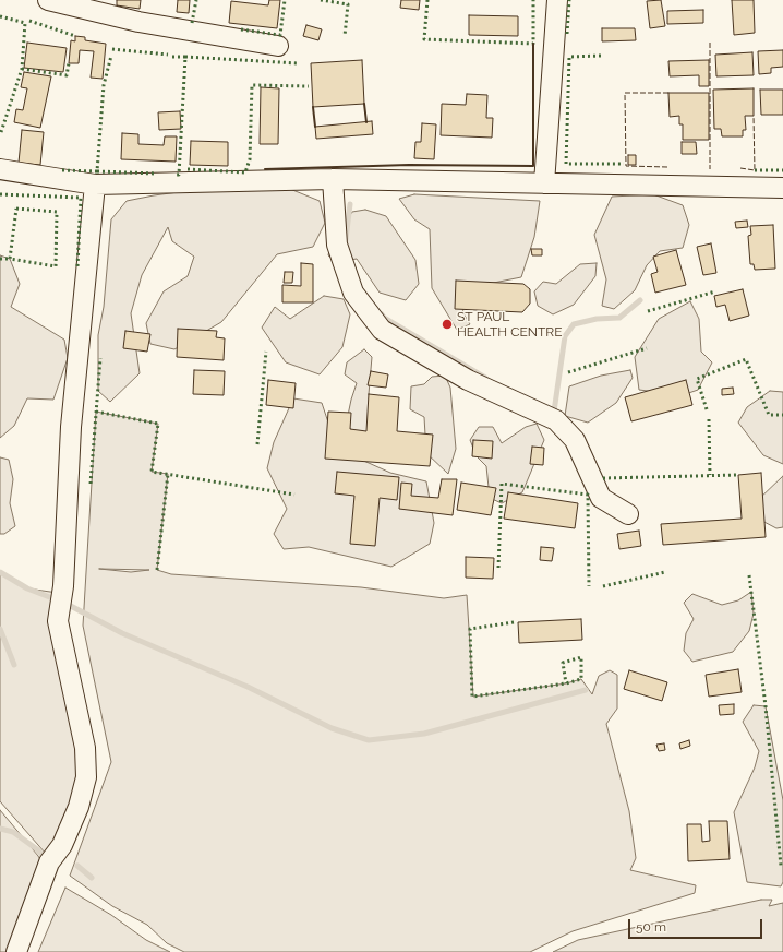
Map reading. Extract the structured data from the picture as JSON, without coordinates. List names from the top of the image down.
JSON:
{
  "places": ["ST PAUL HEALTH CENTRE"],
  "scale_bar": "50 m"
}
